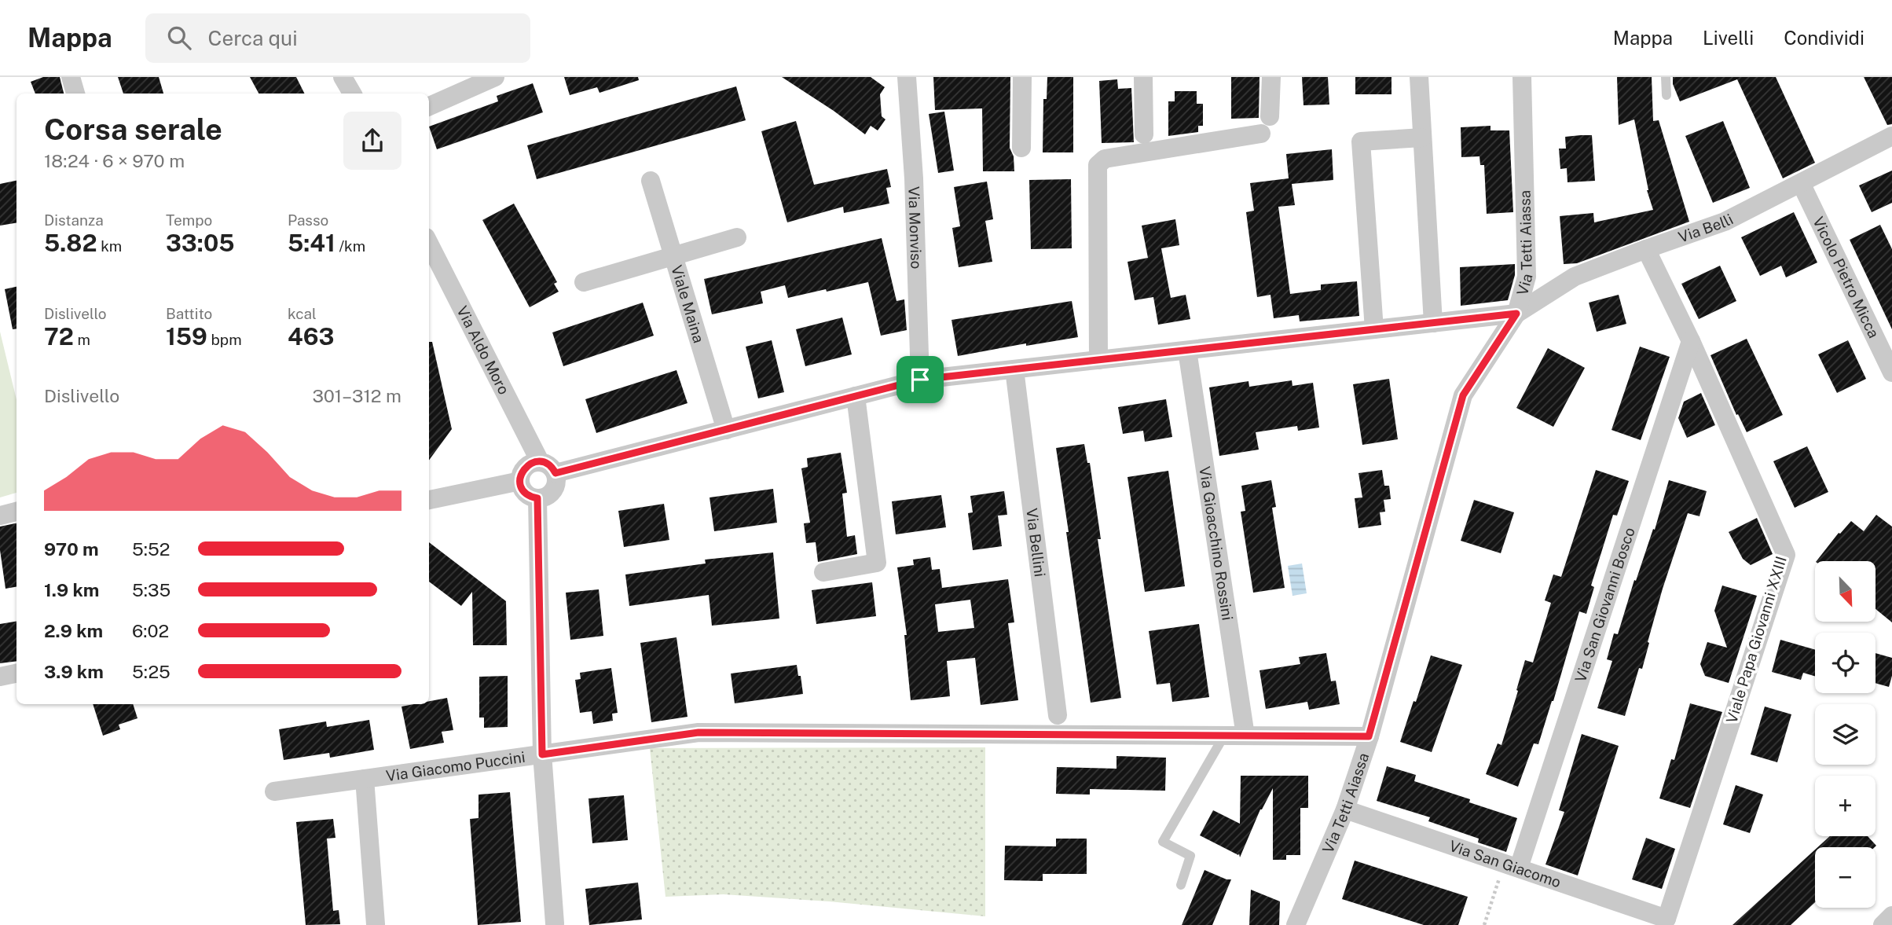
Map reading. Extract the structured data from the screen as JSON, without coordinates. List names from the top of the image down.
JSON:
{
  "streets": {
    "street": [
      "Via Monviso",
      "Via Belli",
      "Via Tetti Aiassa",
      "Vicolo Pietro Micca",
      "Viale Maina",
      "Via Aldo Moro",
      "Via Bellini",
      "Via Gioacchino Rossini",
      "Via San Giovanni Bosco",
      "Viale Papa Giovanni XXIII",
      "Via Giacomo Puccini",
      "Via San Giacomo"
    ]
  },
  "crossings": [
    ["Via Belli", "Via Tetti Aiassa"],
    ["Via Belli", "Vicolo Pietro Micca"],
    ["Via Belli", "Viale Papa Giovanni XXIII"],
    ["Via Tetti Aiassa", "Via Giacomo Puccini"],
    ["Via Tetti Aiassa", "Via San Giacomo"],
    ["Via Gioacchino Rossini", "Via Giacomo Puccini"],
    ["Via San Giovanni Bosco", "Viale Papa Giovanni XXIII"],
    ["Via San Giovanni Bosco", "Via San Giacomo"],
    ["Viale Papa Giovanni XXIII", "Via San Giacomo"]
  ],
  "north": "bottom right",
  "page": {
    "header": "Mappa",
    "search": "Cerca qui",
    "nav": ["Mappa", "Livelli", "Condividi"],
    "heading": ["Corsa serale", "18:24 · 6 × 970 m"],
    "stats": [
      ["Distanza", "5.82 km"],
      ["Tempo", "33:05"],
      ["Passo", "5:41 /km"],
      ["Dislivello", "72 m"],
      ["Battito", "159 bpm"],
      ["kcal", "463"]
    ],
    "chart": ["Dislivello", "301–312 m"],
    "list": [
      {
        "name": "970 m",
        "note": "5:52"
      },
      {
        "name": "1.9 km",
        "note": "5:35"
      },
      {
        "name": "2.9 km",
        "note": "6:02"
      },
      {
        "name": "3.9 km",
        "note": "5:25"
      }
    ],
    "map_buttons": ["+", "−"]
  }
}
